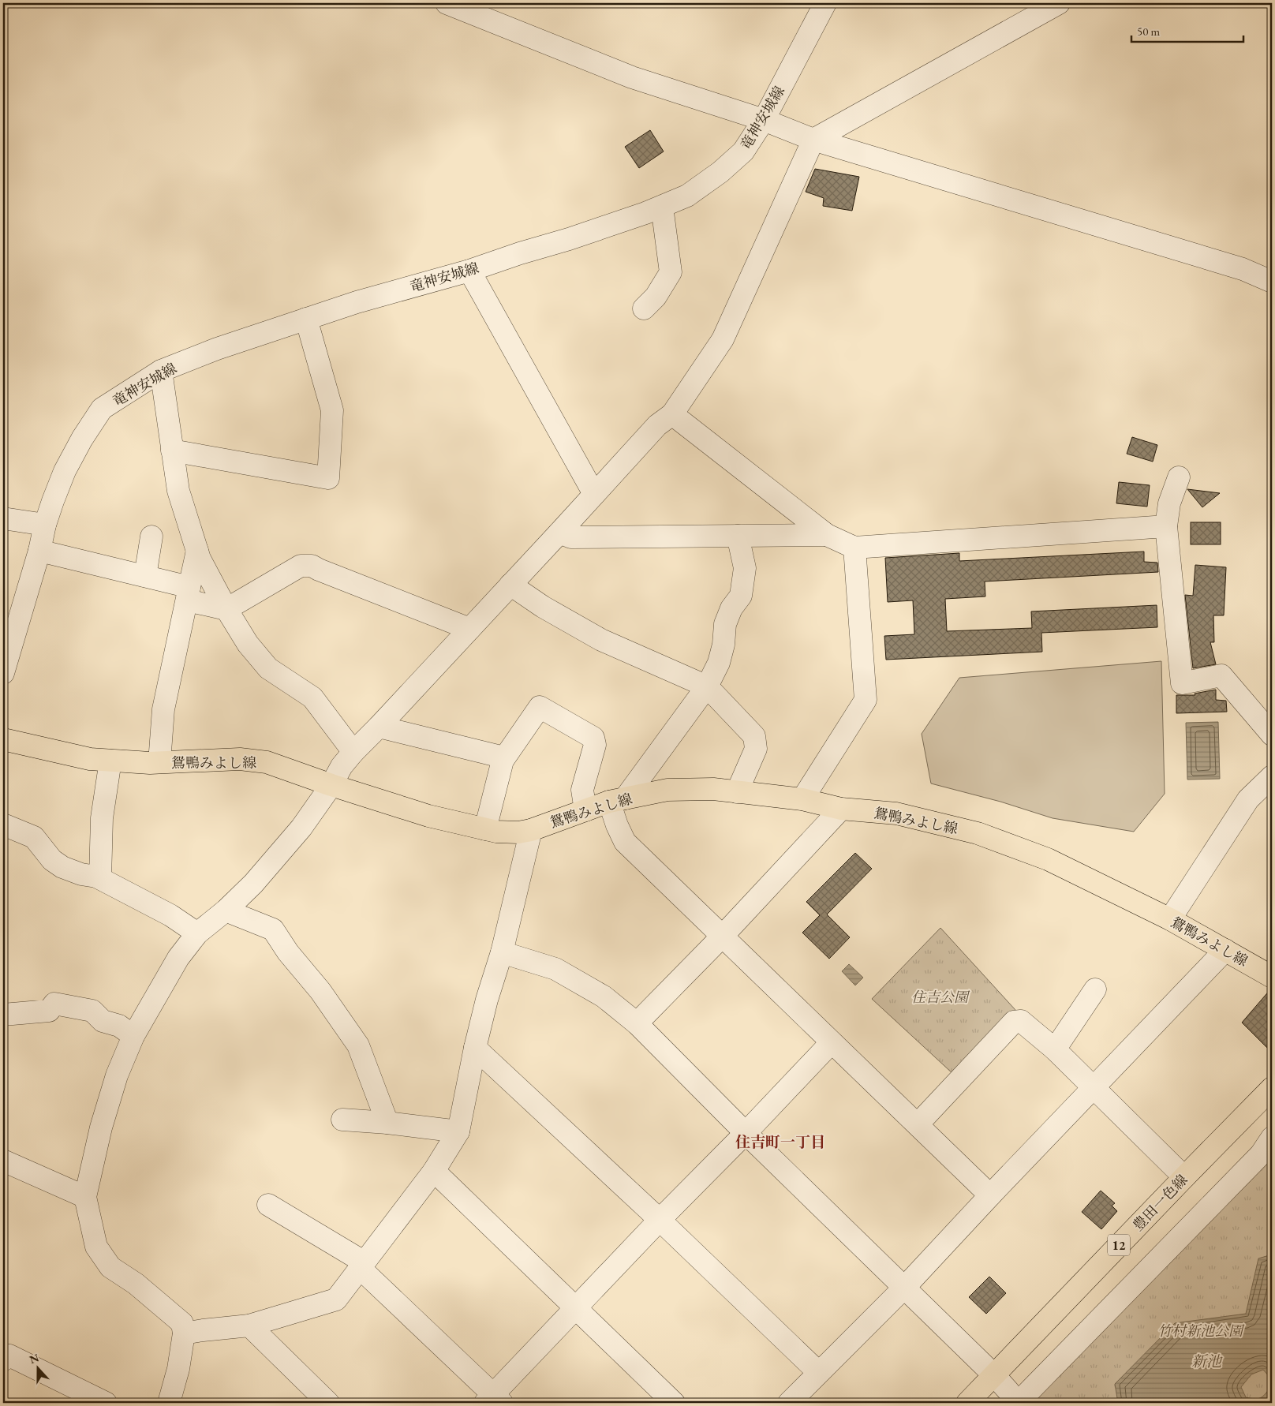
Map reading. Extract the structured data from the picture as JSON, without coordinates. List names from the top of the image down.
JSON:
{
  "streets": {
    "main road": ["鴛鴨みよし線", "豊田一色線", "12"],
    "street": ["竜神安城線"]
  },
  "districts": ["住吉町一丁目"],
  "water": ["新池"],
  "parks": ["住吉公園", "竹村新池公園"],
  "scale_bar": "50 m",
  "north": "top"
}
